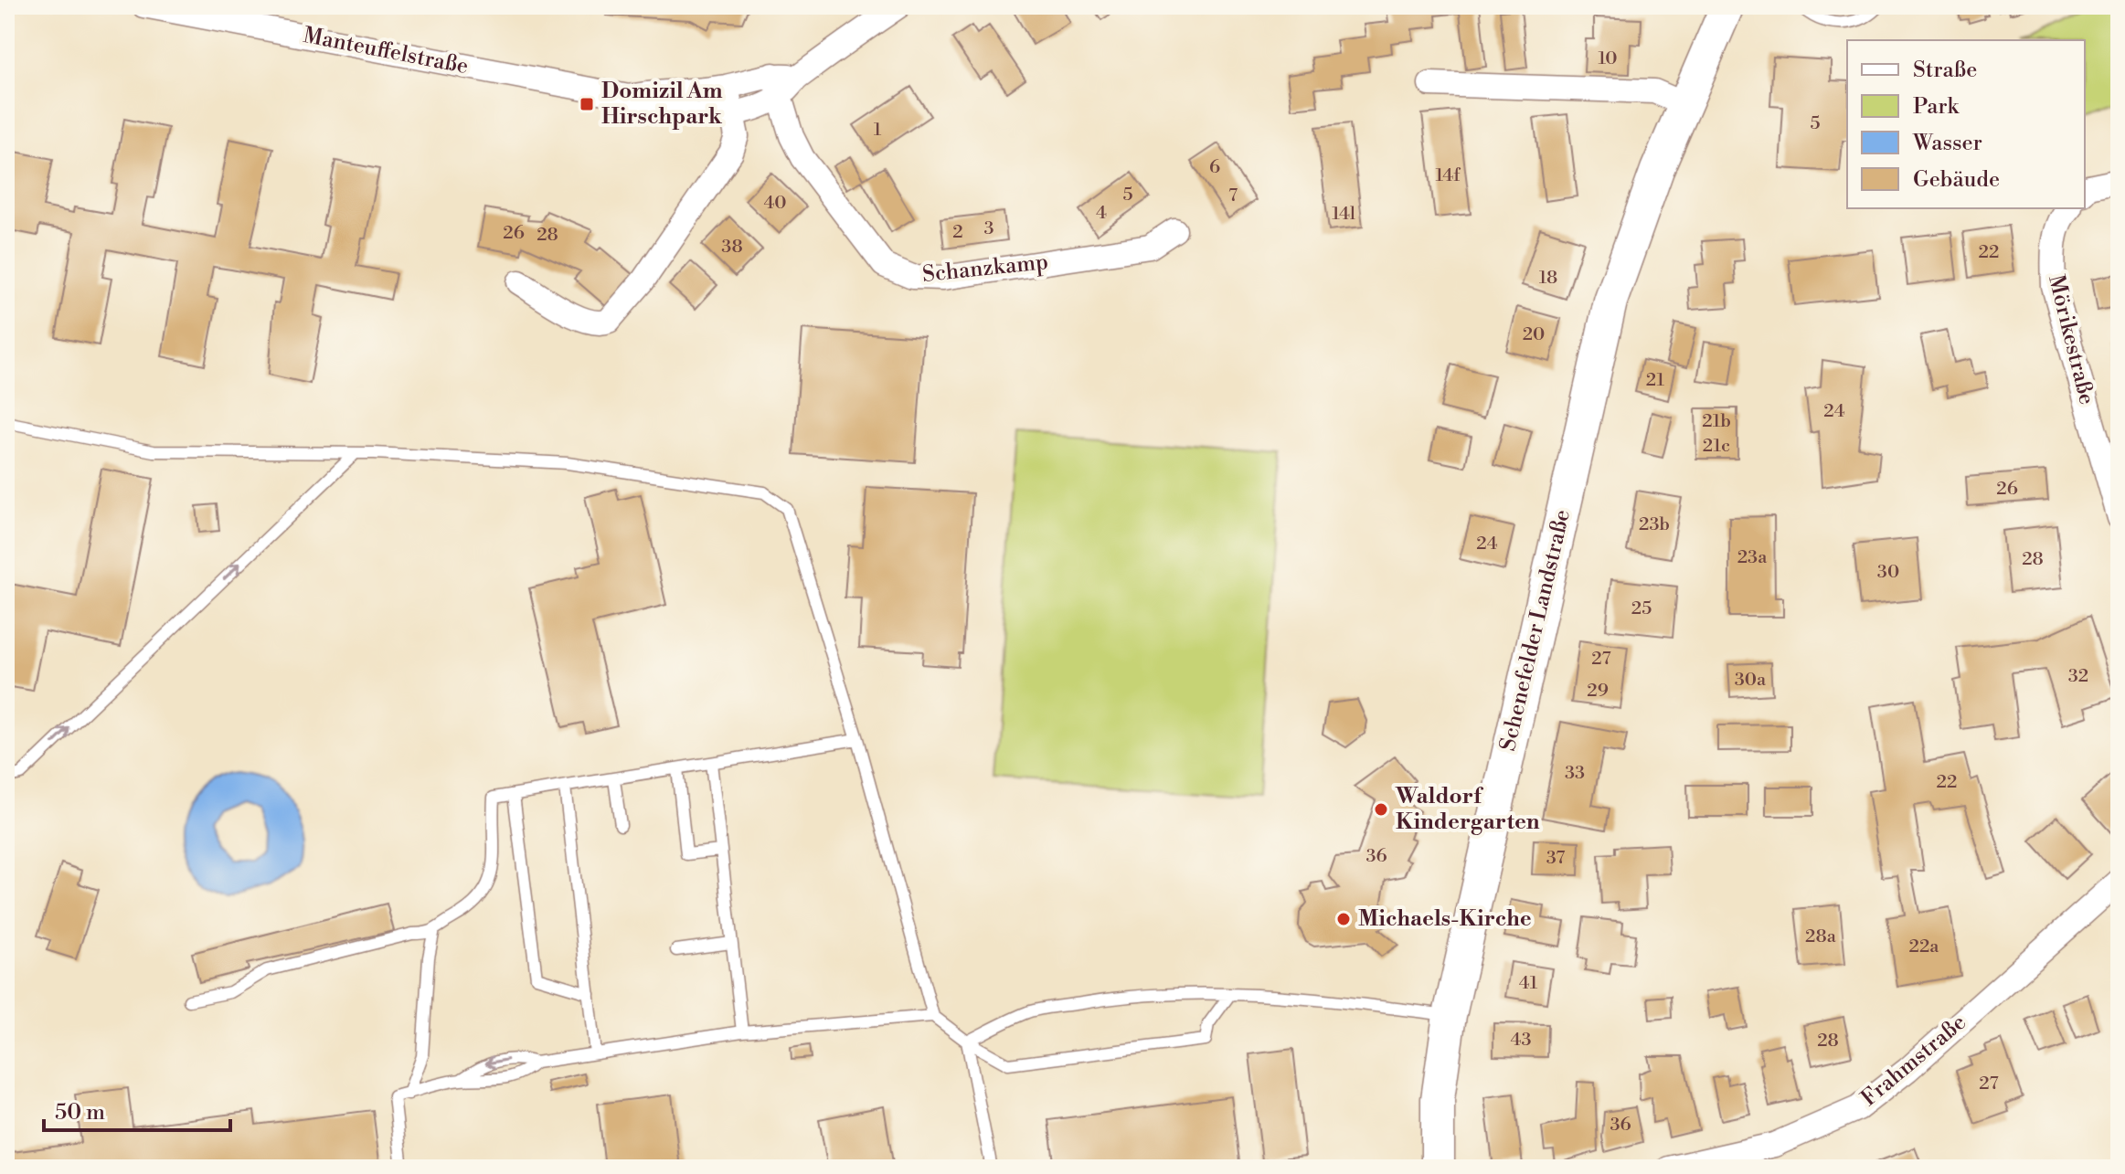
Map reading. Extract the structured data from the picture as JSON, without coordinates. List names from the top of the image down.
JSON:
{
  "streets": {
    "main road": ["Schenefelder Landstraße"],
    "street": [
      "Manteuffelstraße",
      "Schanzkamp",
      "Mörikestraße",
      "Frahmstraße"
    ]
  },
  "crossings": [
    ["Manteuffelstraße", "Schanzkamp"]
  ],
  "places": {
    "transit": ["Domizil Am Hirschpark"],
    "other": ["Waldorf Kindergarten", "Michaels-Kirche"]
  },
  "house_numbers": [
    "10",
    "5",
    "1",
    "6",
    "14f",
    "5",
    "7",
    "40",
    "4",
    "14l",
    "3",
    "2",
    "26",
    "28",
    "38",
    "22",
    "18",
    "20",
    "21",
    "24",
    "21b",
    "21c",
    "26",
    "23b",
    "24",
    "23a",
    "28",
    "30",
    "25",
    "27",
    "32",
    "30a",
    "29",
    "33",
    "22",
    "36",
    "37",
    "28a",
    "22a",
    "41",
    "43",
    "28",
    "27",
    "36"
  ],
  "legend": [
    "Straße",
    "Park",
    "Wasser",
    "Gebäude"
  ],
  "scale_bar": "50 m"
}
